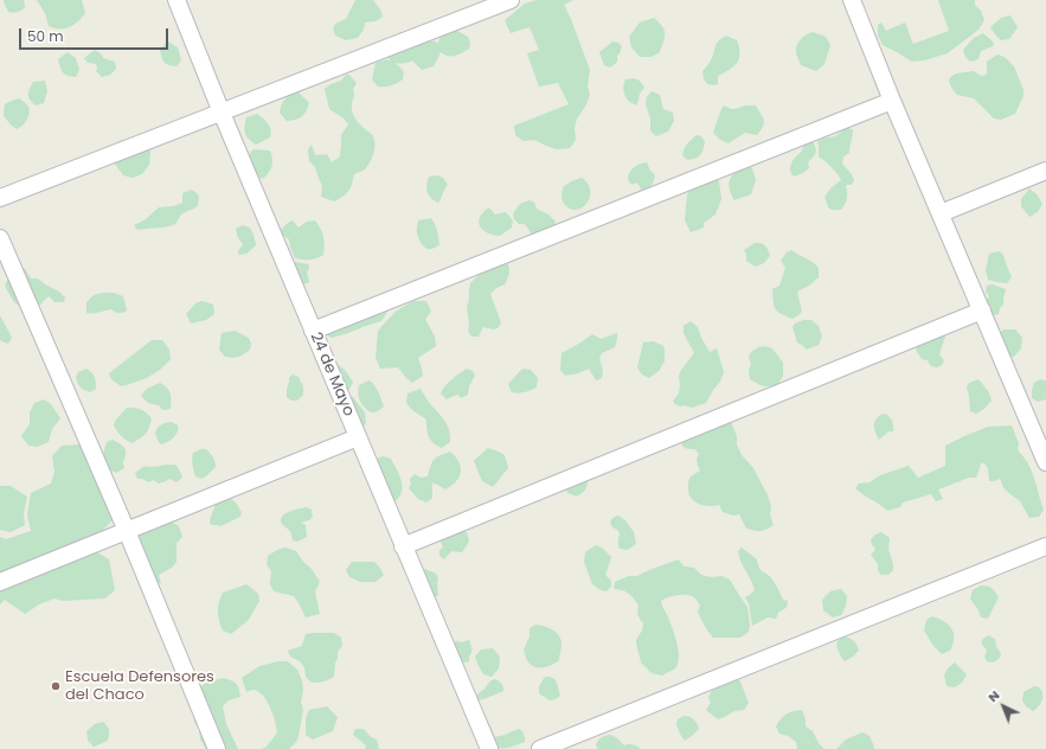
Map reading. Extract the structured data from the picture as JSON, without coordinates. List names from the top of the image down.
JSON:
{
  "streets": {
    "street": ["24 de Mayo"]
  },
  "places": ["Escuela Defensores del Chaco"],
  "scale_bar": "50 m",
  "north": "top left"
}
